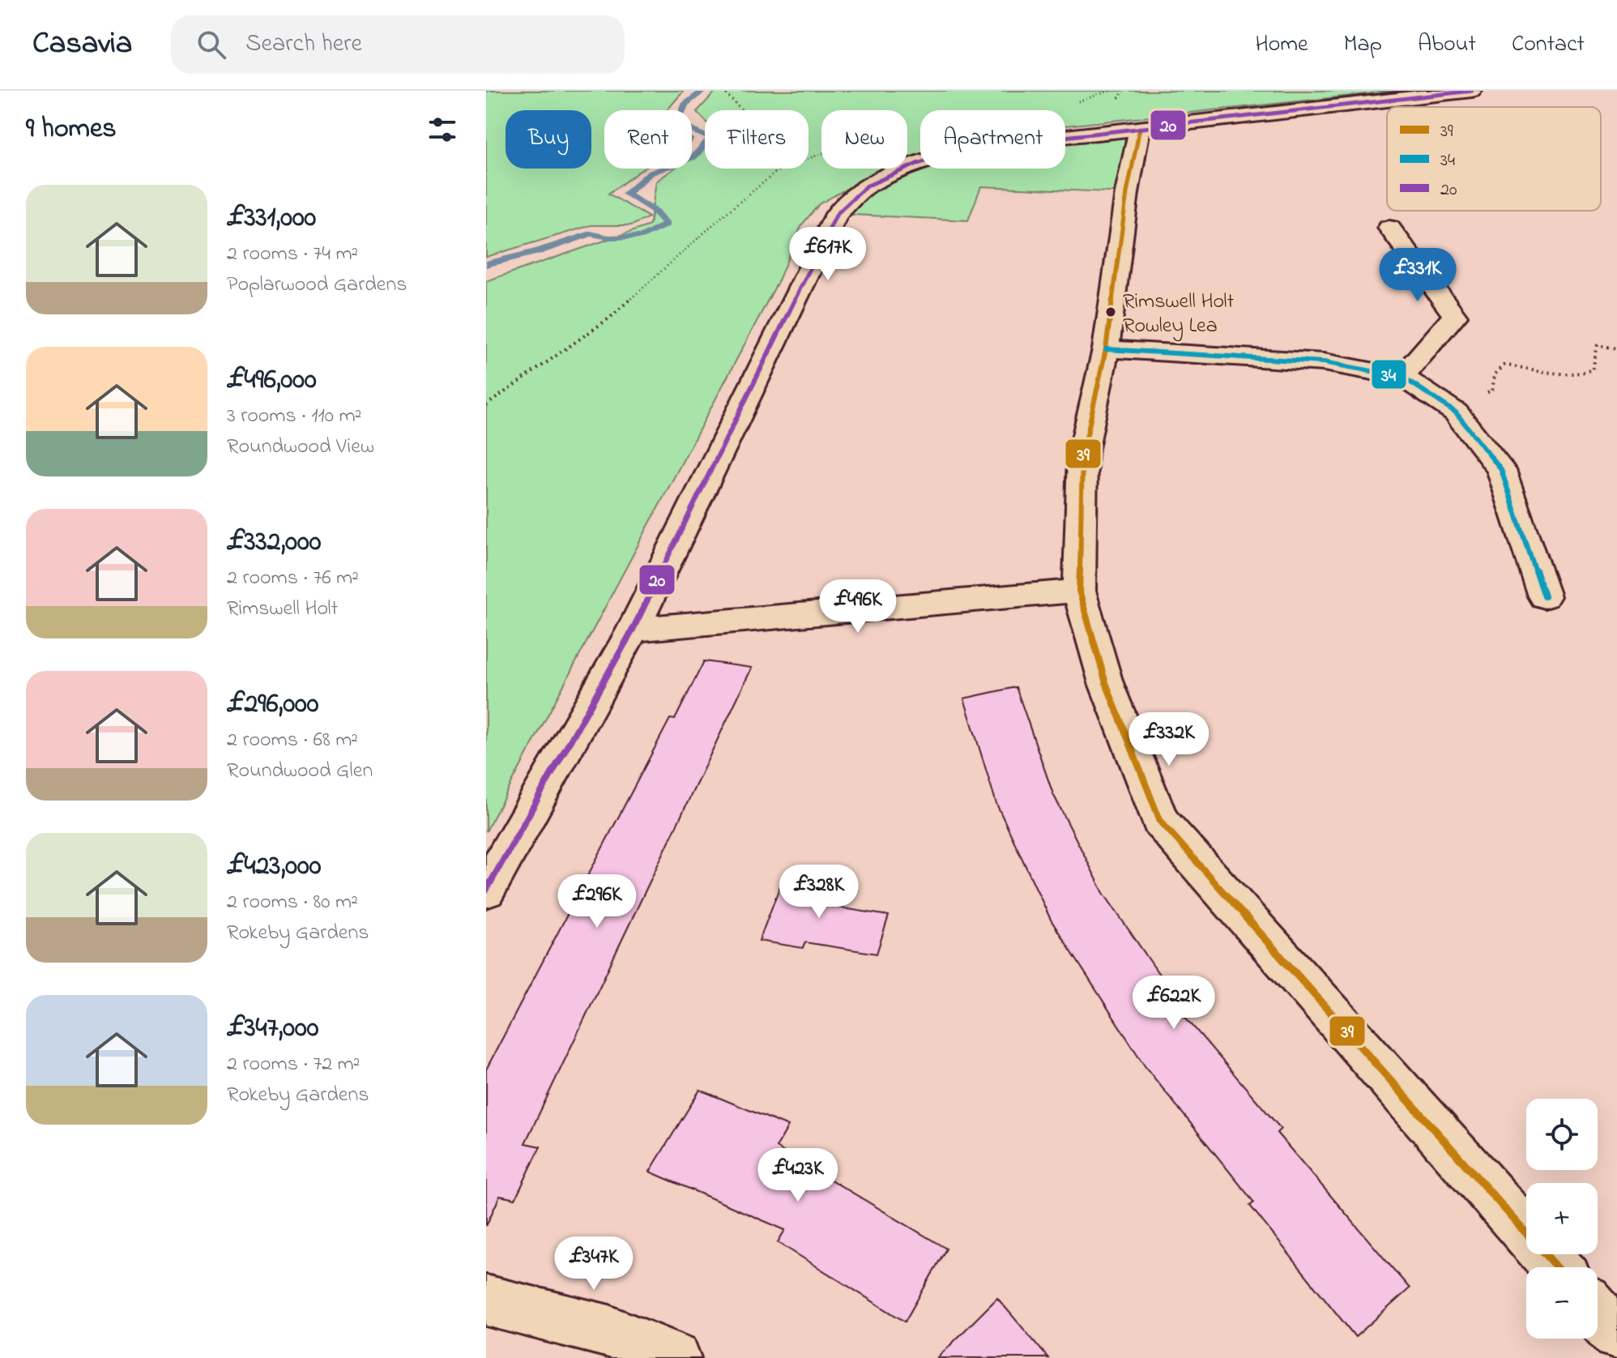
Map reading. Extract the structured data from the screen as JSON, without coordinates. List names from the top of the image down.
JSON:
{
  "places": ["Rimswell Holt Rowley Lea"],
  "lines": ["transit line 20", "transit line 39", "transit line 34"],
  "legend": ["39", "34", "20"],
  "page": {
    "header": "Casavia",
    "search": "Search here",
    "nav": [
      "Home",
      "Map",
      "About",
      "Contact"
    ],
    "heading": "9 homes",
    "chip": [
      "Buy",
      "Rent",
      "Filters",
      "New",
      "Apartment"
    ],
    "list": [
      {
        "name": "£331,000",
        "note": "2 rooms · 74 m² · Poplarwood Gardens"
      },
      {
        "name": "£496,000",
        "note": "3 rooms · 110 m² · Roundwood View"
      },
      {
        "name": "£332,000",
        "note": "2 rooms · 76 m² · Rimswell Holt"
      },
      {
        "name": "£296,000",
        "note": "2 rooms · 68 m² · Roundwood Glen"
      },
      {
        "name": "£423,000",
        "note": "2 rooms · 80 m² · Rokeby Gardens"
      },
      {
        "name": "£347,000",
        "note": "2 rooms · 72 m² · Rokeby Gardens"
      }
    ],
    "price": [
      "£617K",
      "£331K",
      "£496K",
      "£332K",
      "£328K",
      "£296K",
      "£622K",
      "£423K",
      "£347K"
    ],
    "map_buttons": ["+", "−"]
  }
}
